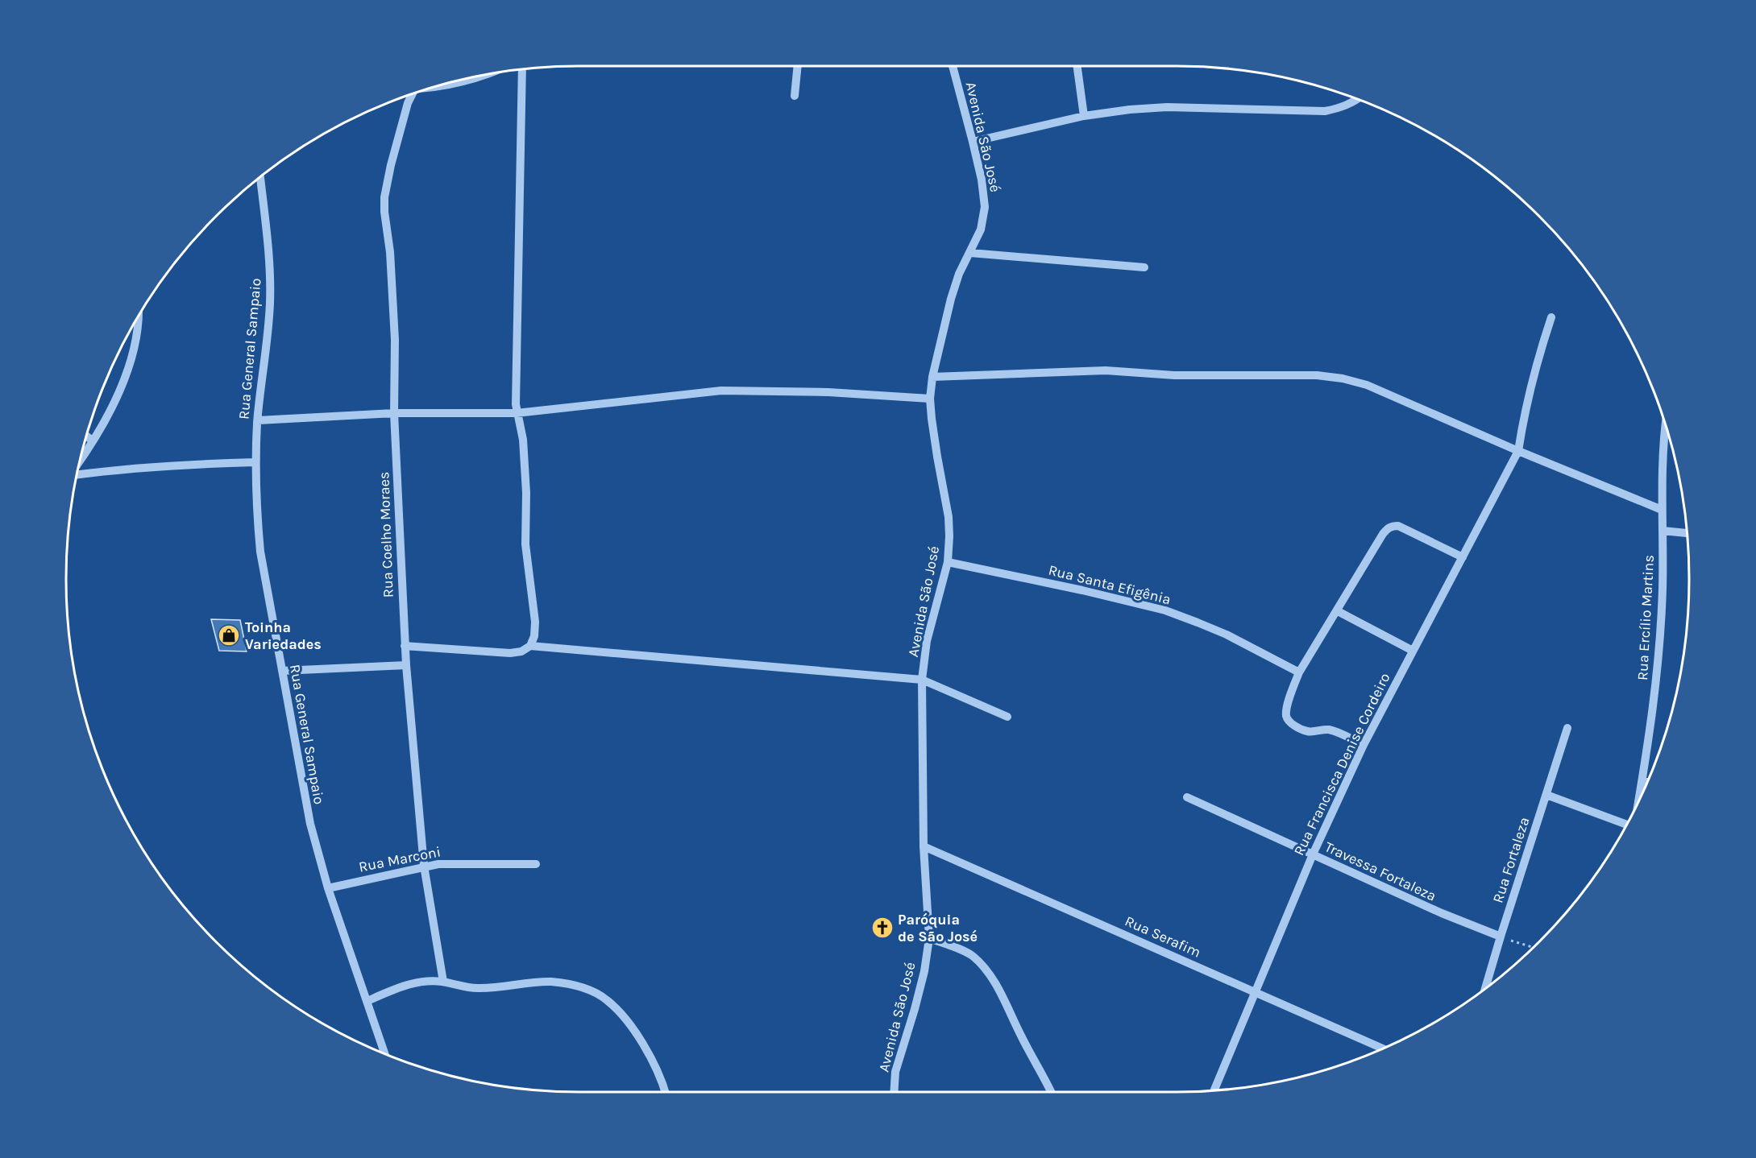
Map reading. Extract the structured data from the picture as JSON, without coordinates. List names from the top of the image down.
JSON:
{
  "streets": {
    "street": [
      "Avenida São José",
      "Rua General Sampaio",
      "Rua Coelho Moraes",
      "Rua Santa Efigênia",
      "Rua Ercílio Martins",
      "Rua Francisca Denise Cordeiro",
      "Rua Marconi",
      "Rua Fortaleza",
      "Travessa Fortaleza",
      "Rua Serafim"
    ]
  },
  "crossings": [
    ["Avenida São José", "Rua Santa Efigênia"],
    ["Avenida São José", "Rua Serafim"],
    ["Rua General Sampaio", "Rua Marconi"],
    ["Rua Coelho Moraes", "Rua Marconi"],
    ["Rua Francisca Denise Cordeiro", "Travessa Fortaleza"],
    ["Rua Francisca Denise Cordeiro", "Rua Serafim"],
    ["Rua Fortaleza", "Travessa Fortaleza"]
  ],
  "places": {
    "shop": ["Toinha Variedades"],
    "church": ["Paróquia de São José"]
  }
}
